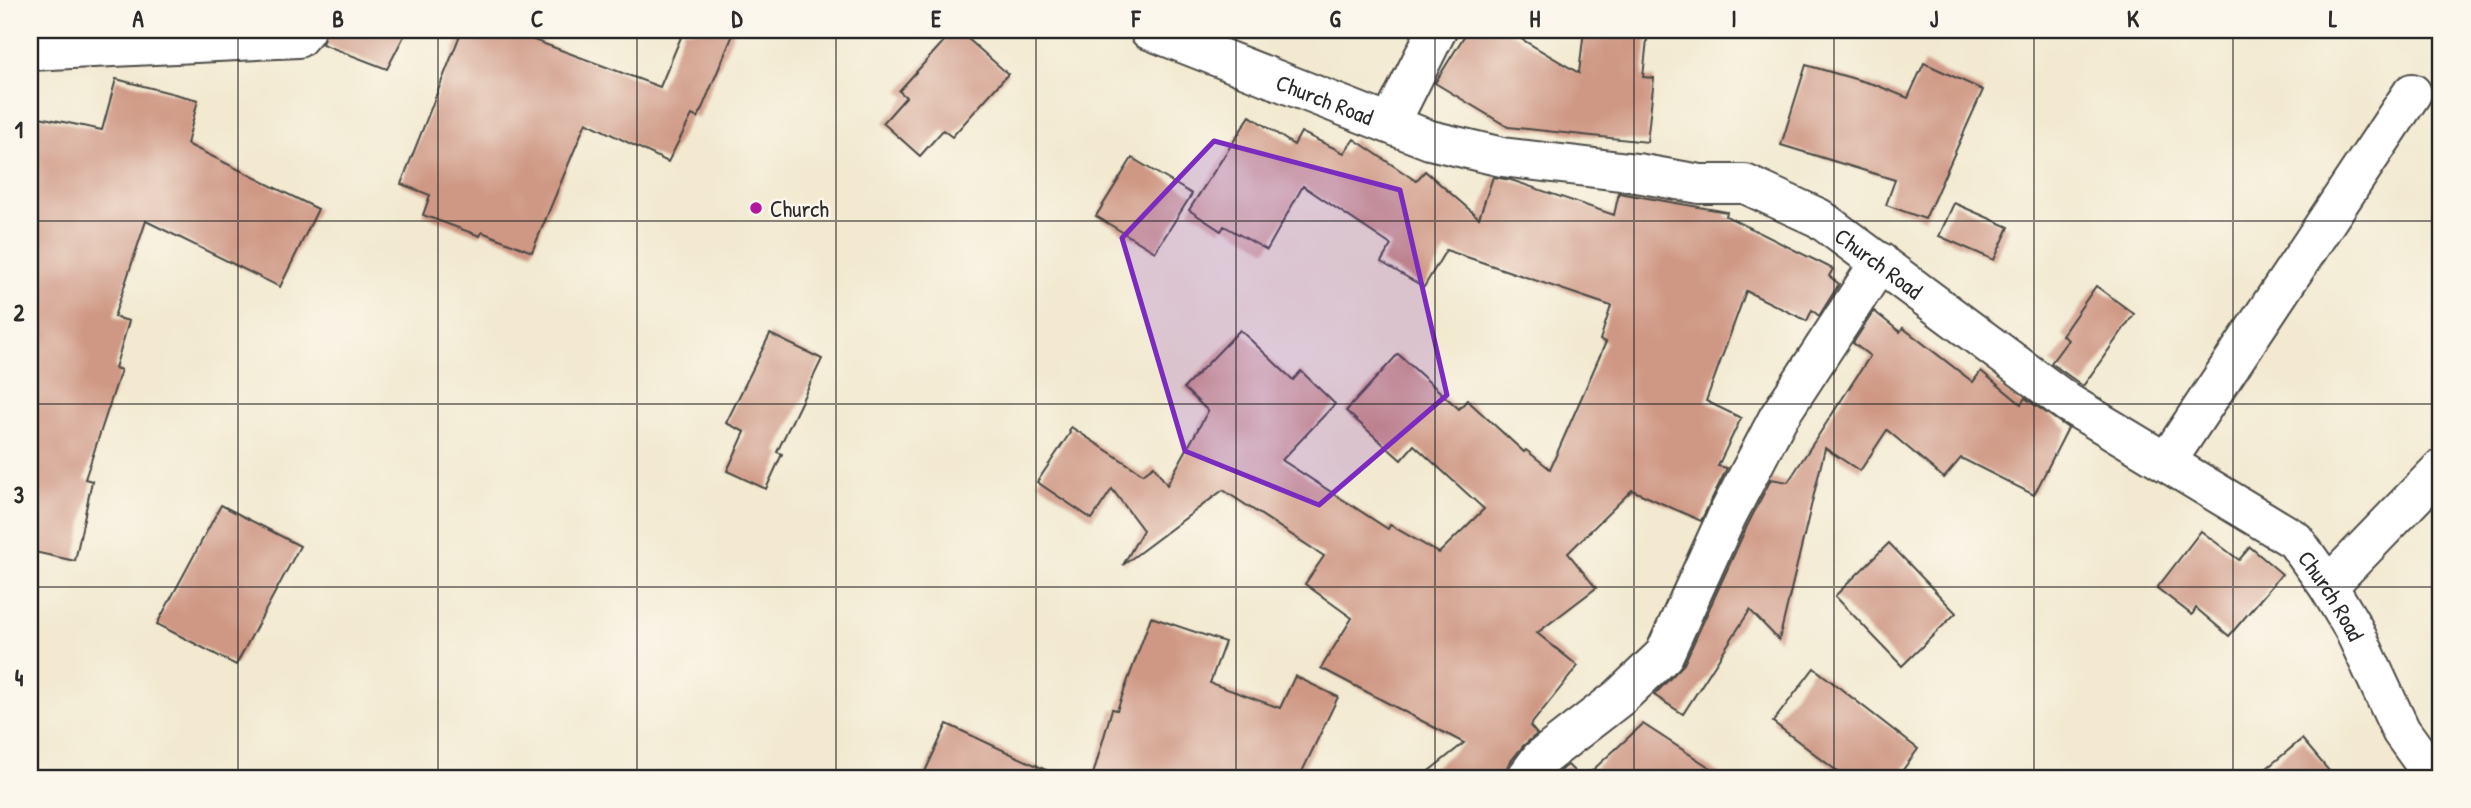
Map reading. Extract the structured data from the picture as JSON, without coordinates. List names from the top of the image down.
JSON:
{
  "streets": {
    "street": ["Church Road"]
  },
  "places": ["Church"],
  "grid": {
    "columns": [
      "A",
      "B",
      "C",
      "D",
      "E",
      "F",
      "G",
      "H",
      "I",
      "J",
      "K",
      "L"
    ],
    "rows": [
      "1",
      "2",
      "3",
      "4"
    ]
  }
}
